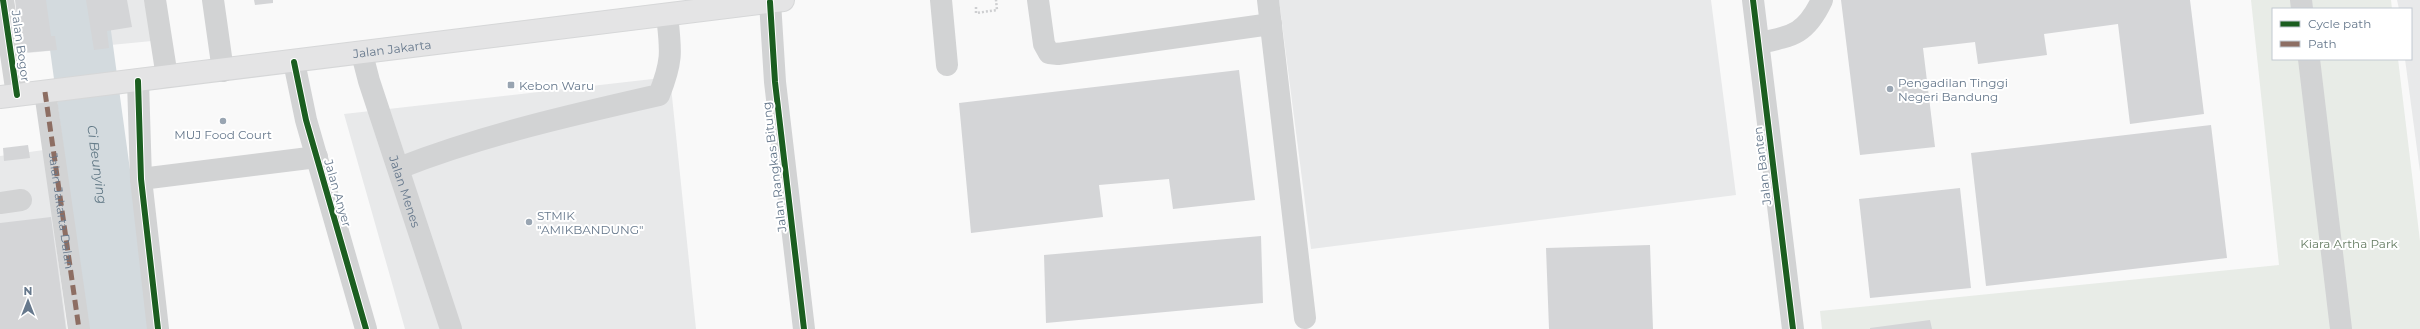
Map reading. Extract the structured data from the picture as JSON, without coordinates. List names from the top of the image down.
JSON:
{
  "streets": {
    "main road": ["Jalan Jakarta"],
    "street": [
      "Jalan Bogor",
      "Jalan Banten",
      "Jalan Rangkas Bitung",
      "Jalan Menes",
      "Jalan Anyer",
      "Jalan Jakarta Dalan"
    ]
  },
  "crossings": [
    ["Jalan Bogor", "Jalan Jakarta"],
    ["Jalan Jakarta", "Jalan Rangkas Bitung"],
    ["Jalan Jakarta", "Jalan Menes"],
    ["Jalan Jakarta", "Jalan Anyer"],
    ["Jalan Jakarta", "Jalan Jakarta Dalan"]
  ],
  "water": ["Ci Beunying"],
  "parks": ["Kiara Artha Park"],
  "places": {
    "transit": ["Kebon Waru"],
    "other": ["Pengadilan Tinggi Negeri Bandung", "MUJ Food Court", "STMIK \"AMIKBANDUNG\""]
  },
  "legend": ["Cycle path", "Path"],
  "north": "top"
}
